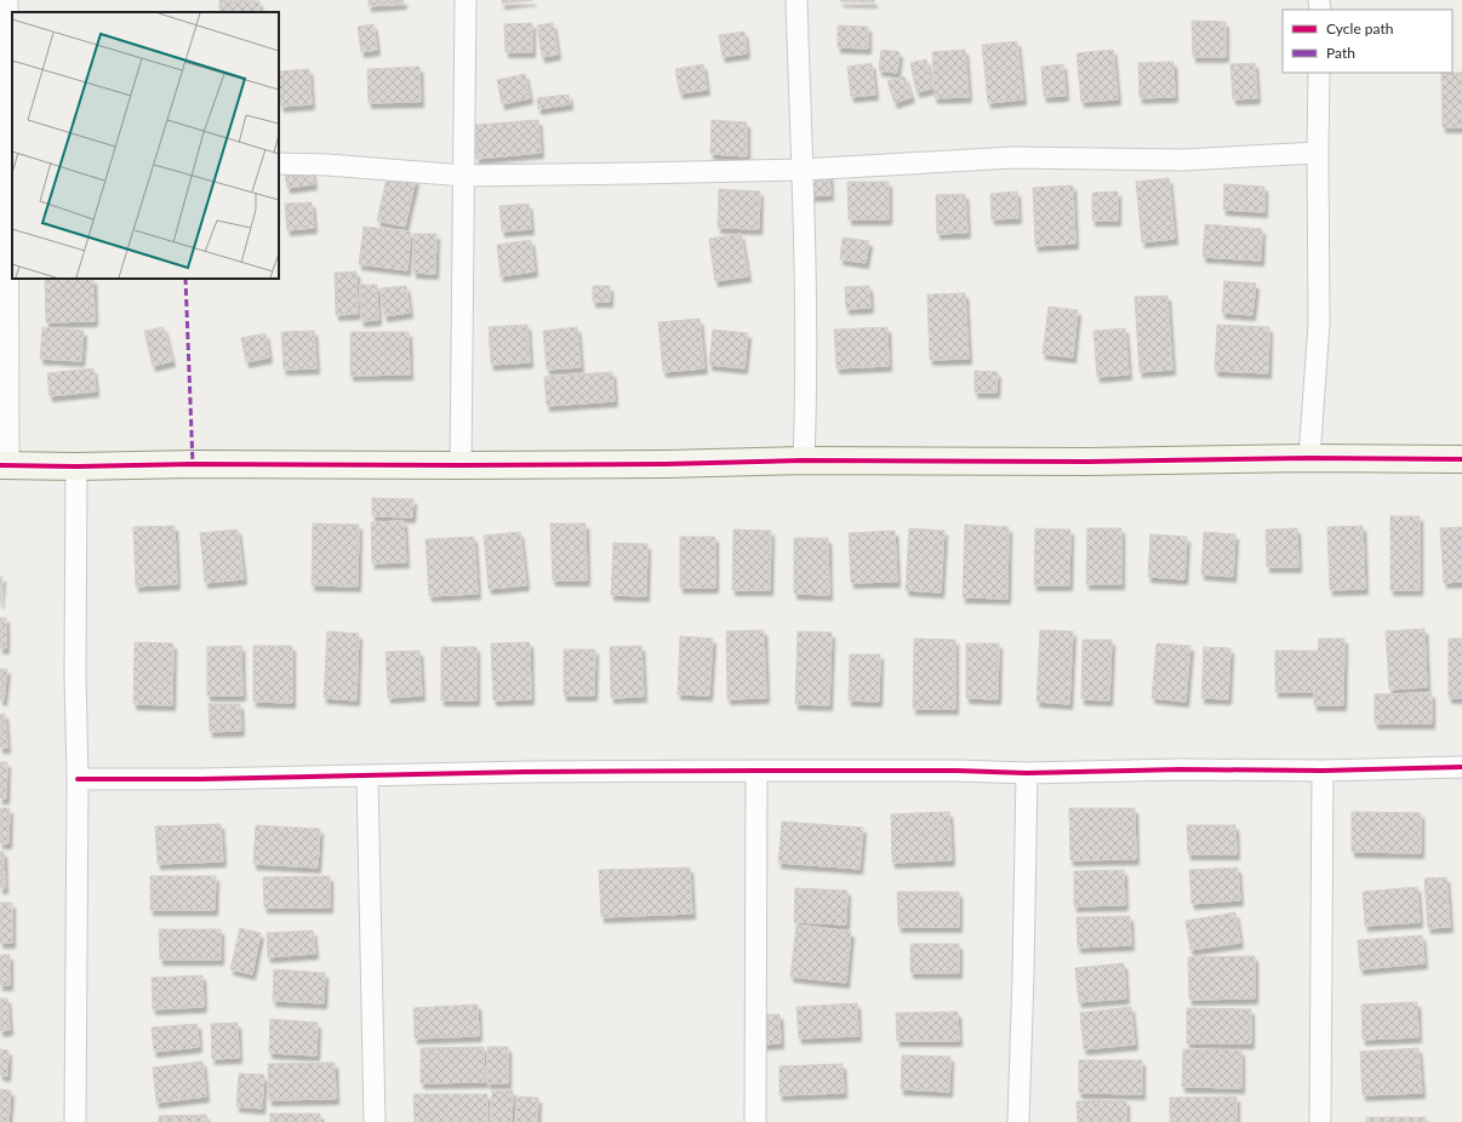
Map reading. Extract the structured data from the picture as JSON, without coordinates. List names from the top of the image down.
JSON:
{
  "legend": ["Cycle path", "Path"]
}
